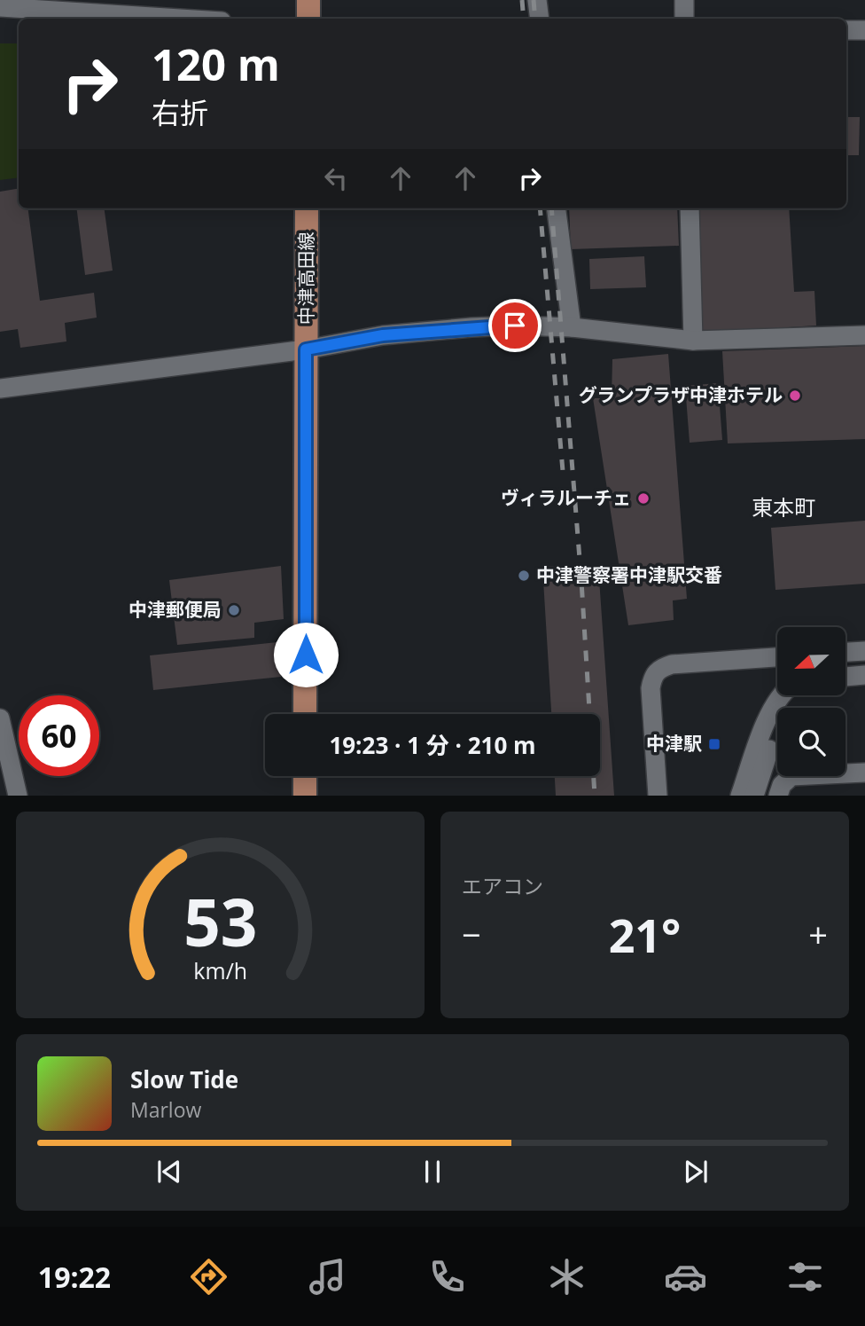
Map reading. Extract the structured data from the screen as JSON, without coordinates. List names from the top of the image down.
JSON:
{
  "streets": {
    "main road": ["中津高田線"]
  },
  "districts": ["東本町"],
  "places": {
    "other": [
      "グランプラザ中津ホテル",
      "ヴィラルーチェ",
      "中津警察署中津駅交番",
      "中津郵便局"
    ],
    "transit": ["中津駅"]
  },
  "north": "left",
  "page": {
    "turn": ["120 m", "右折"],
    "limit": "60",
    "trip": "19:23 · 1 分 · 210 m",
    "tile": "エアコン",
    "heat": ["−", "21°", "+"],
    "song": ["Slow Tide", "Marlow"],
    "tabs": "19:22",
    "gauge": ["53", "km/h"]
  }
}
